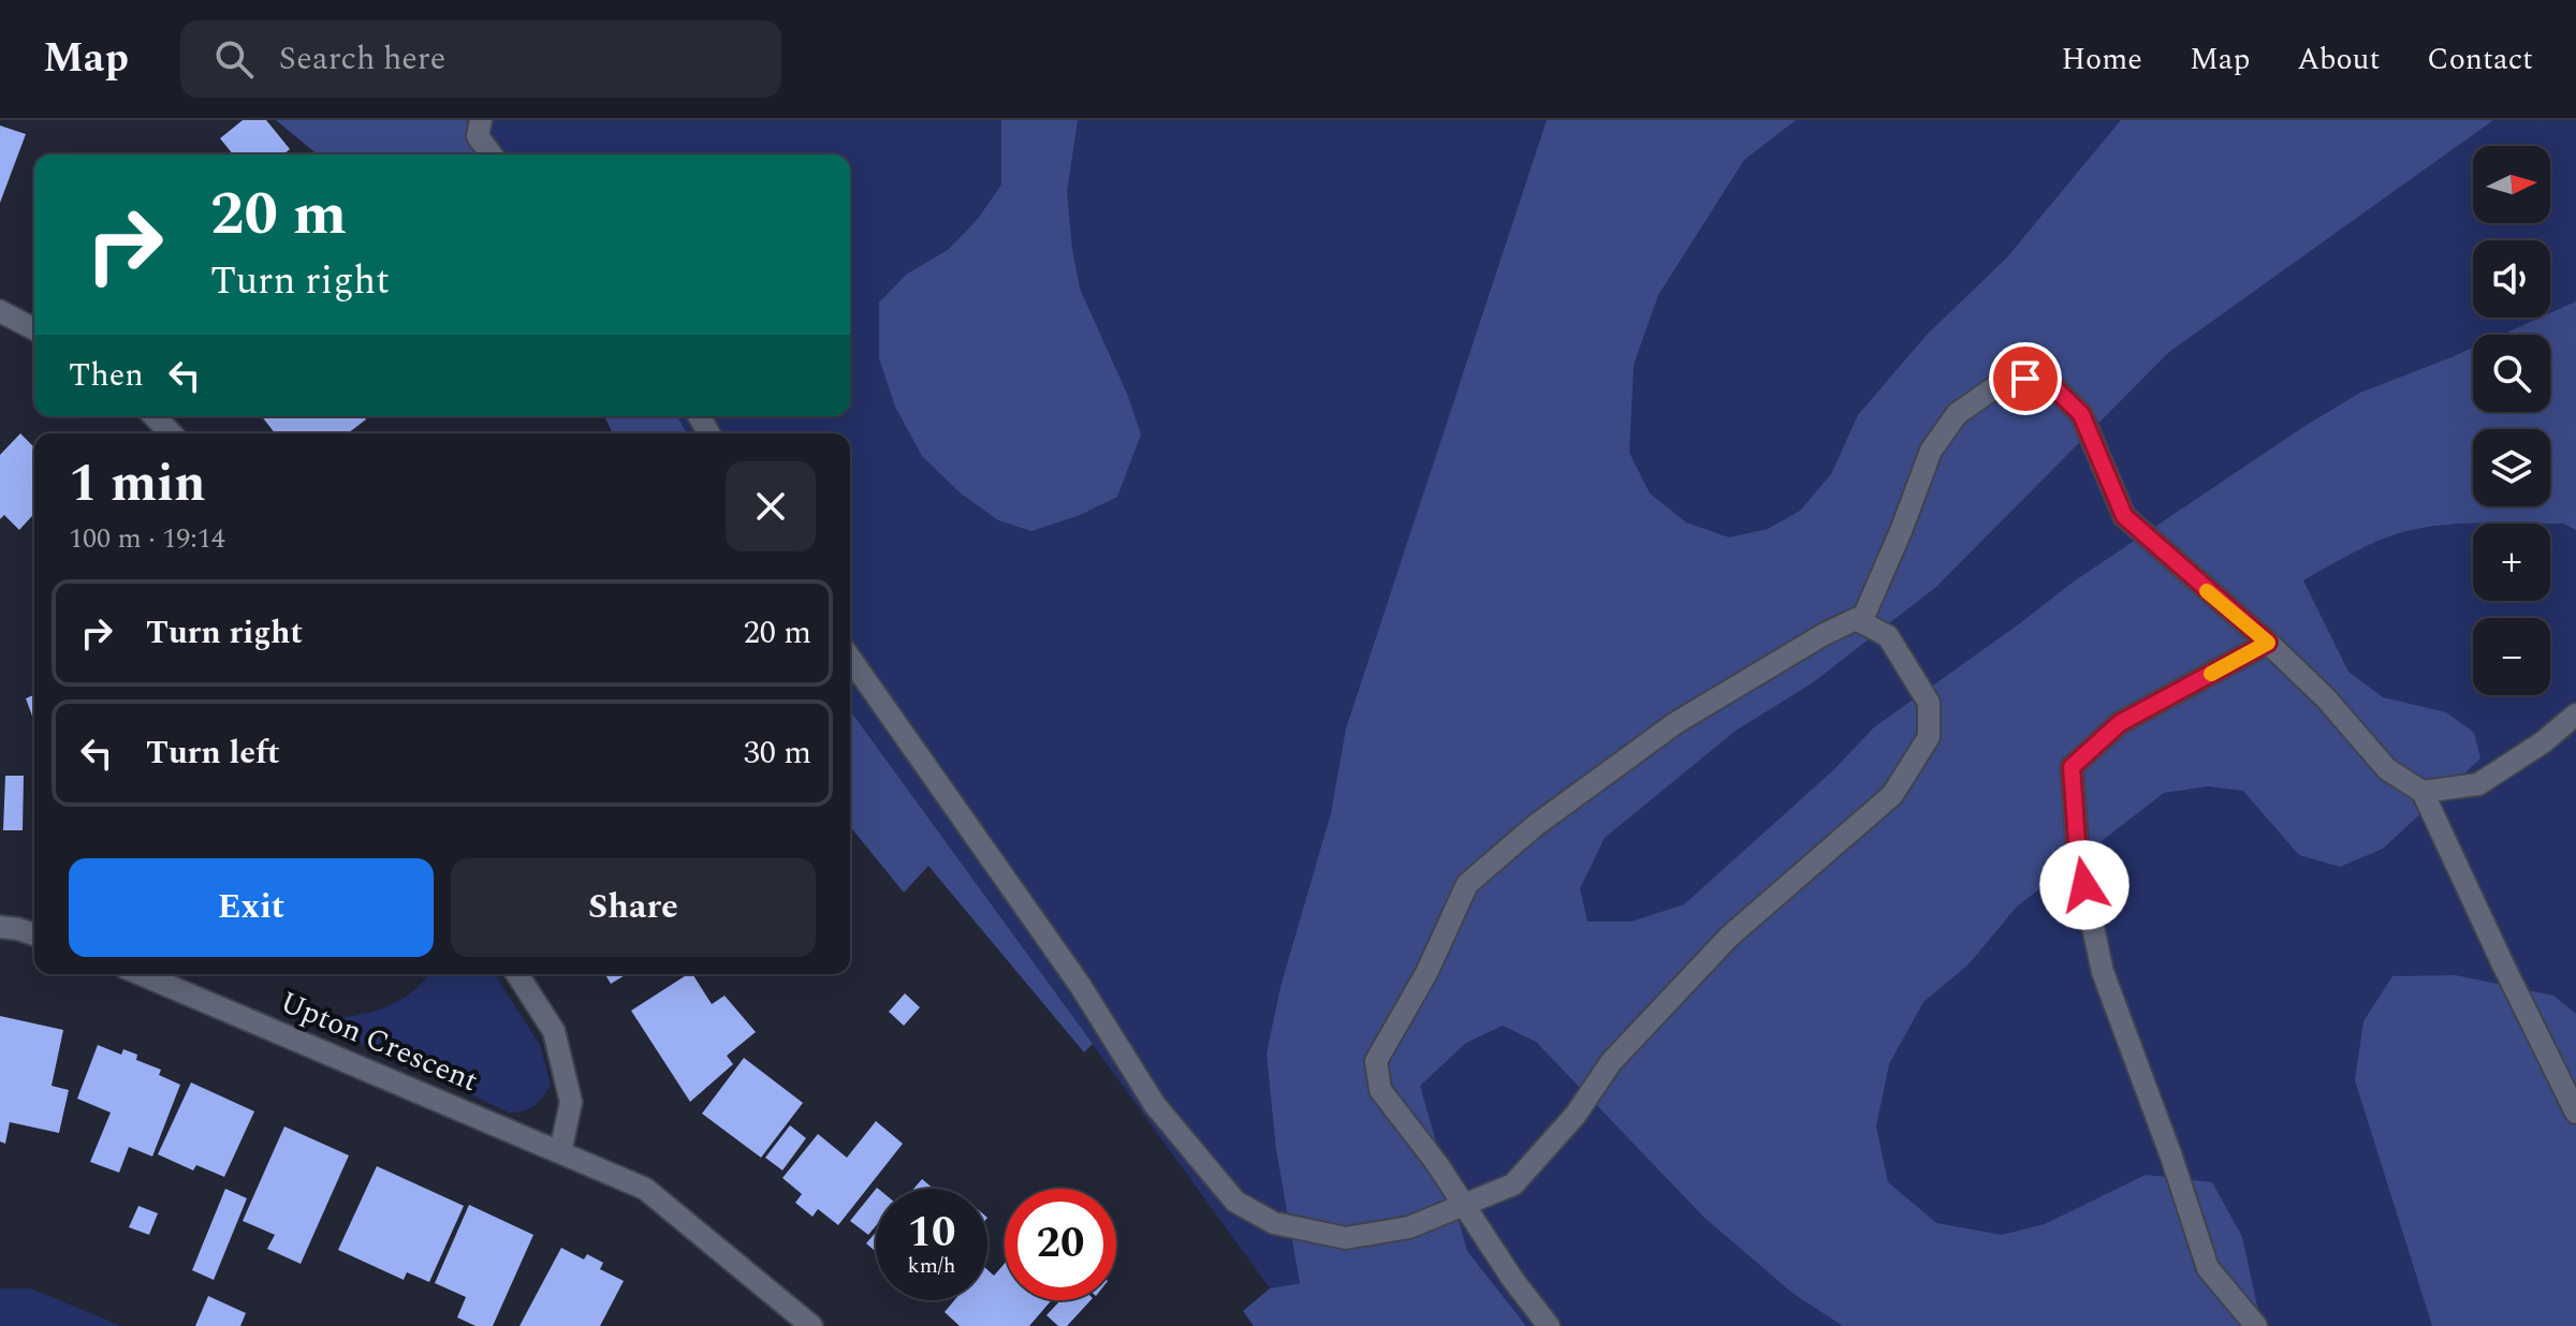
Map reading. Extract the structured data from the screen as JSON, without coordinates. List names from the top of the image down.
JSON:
{
  "streets": {
    "street": ["Upton Crescent"]
  },
  "north": "right",
  "page": {
    "header": "Map",
    "search": "Search here",
    "nav": [
      "Home",
      "Map",
      "About",
      "Contact"
    ],
    "map_buttons": ["+", "−"],
    "turn": ["20 m", "Turn right"],
    "then": "Then",
    "heading": ["1 min", "100 m · 19:14"],
    "list": [
      {
        "name": "Turn right",
        "value": "20 m"
      },
      {
        "name": "Turn left",
        "value": "30 m"
      }
    ],
    "buttons": ["Exit", "Share"],
    "speed": "10 km/h",
    "limit": "20"
  }
}
